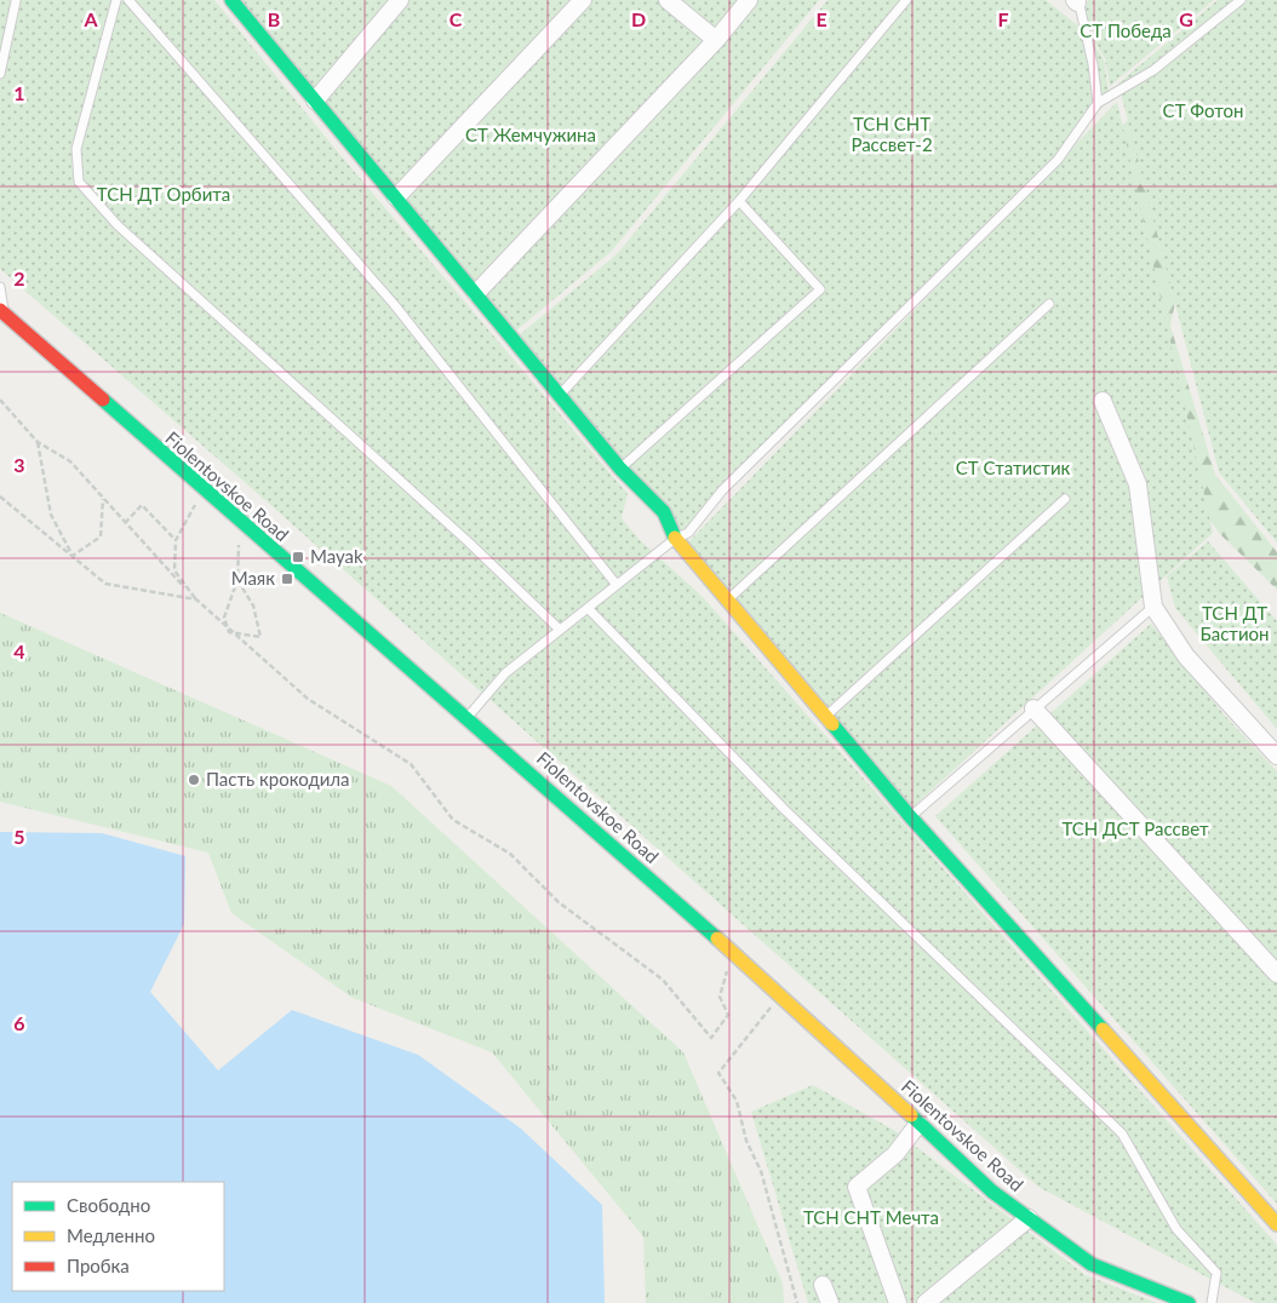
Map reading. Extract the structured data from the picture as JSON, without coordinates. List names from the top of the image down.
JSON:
{
  "streets": {
    "street": ["Fiolentovskoe Road"]
  },
  "parks": [
    "СТ Победа",
    "СТ Фотон",
    "ТСН СНТ Рассвет-2",
    "СТ Жемчужина",
    "ТСН ДТ Орбита",
    "СТ Статистик",
    "ТСН ДТ Бастион",
    "ТСН ДСТ Рассвет",
    "ТСН СНТ Мечта"
  ],
  "places": {
    "transit": ["Mayak", "Маяк"],
    "other": ["Пасть крокодила"]
  },
  "legend": ["Свободно", "Медленно", "Пробка"],
  "grid": {
    "columns": [
      "A",
      "B",
      "C",
      "D",
      "E",
      "F",
      "G"
    ],
    "rows": [
      "1",
      "2",
      "3",
      "4",
      "5",
      "6"
    ]
  }
}
